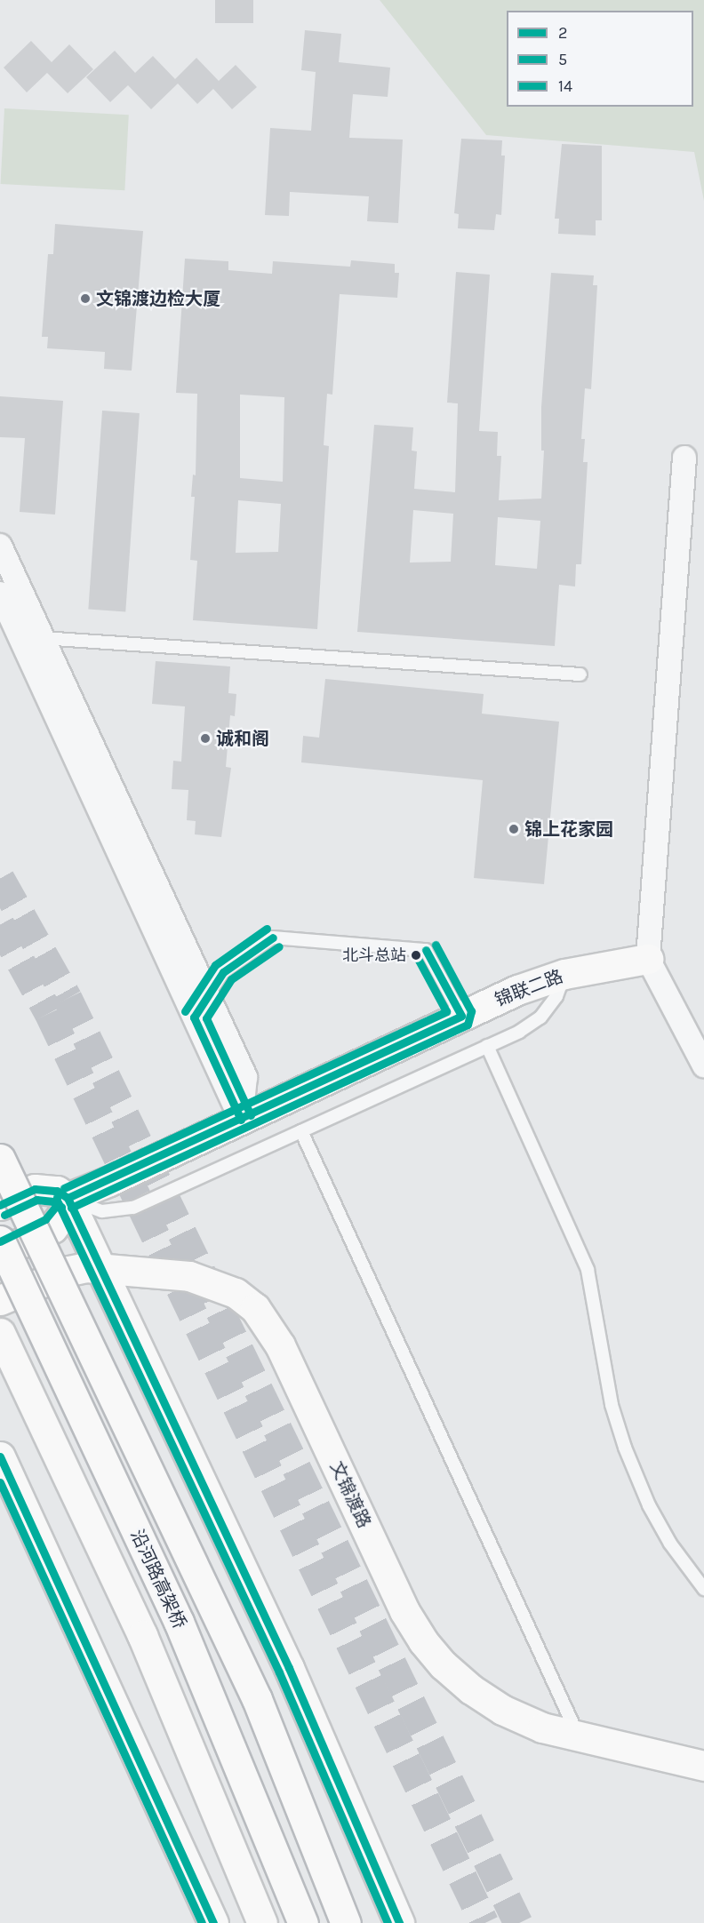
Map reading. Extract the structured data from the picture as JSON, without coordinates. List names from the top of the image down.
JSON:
{
  "streets": {
    "main road": ["锦联二路", "文锦渡路", "沿河路高架桥"]
  },
  "places": [
    "文锦渡边检大厦",
    "诚和阁",
    "锦上花家园",
    "北斗总站"
  ],
  "lines": ["transit line 14", "transit line 2", "transit line 5"],
  "legend": ["2", "5", "14"]
}
